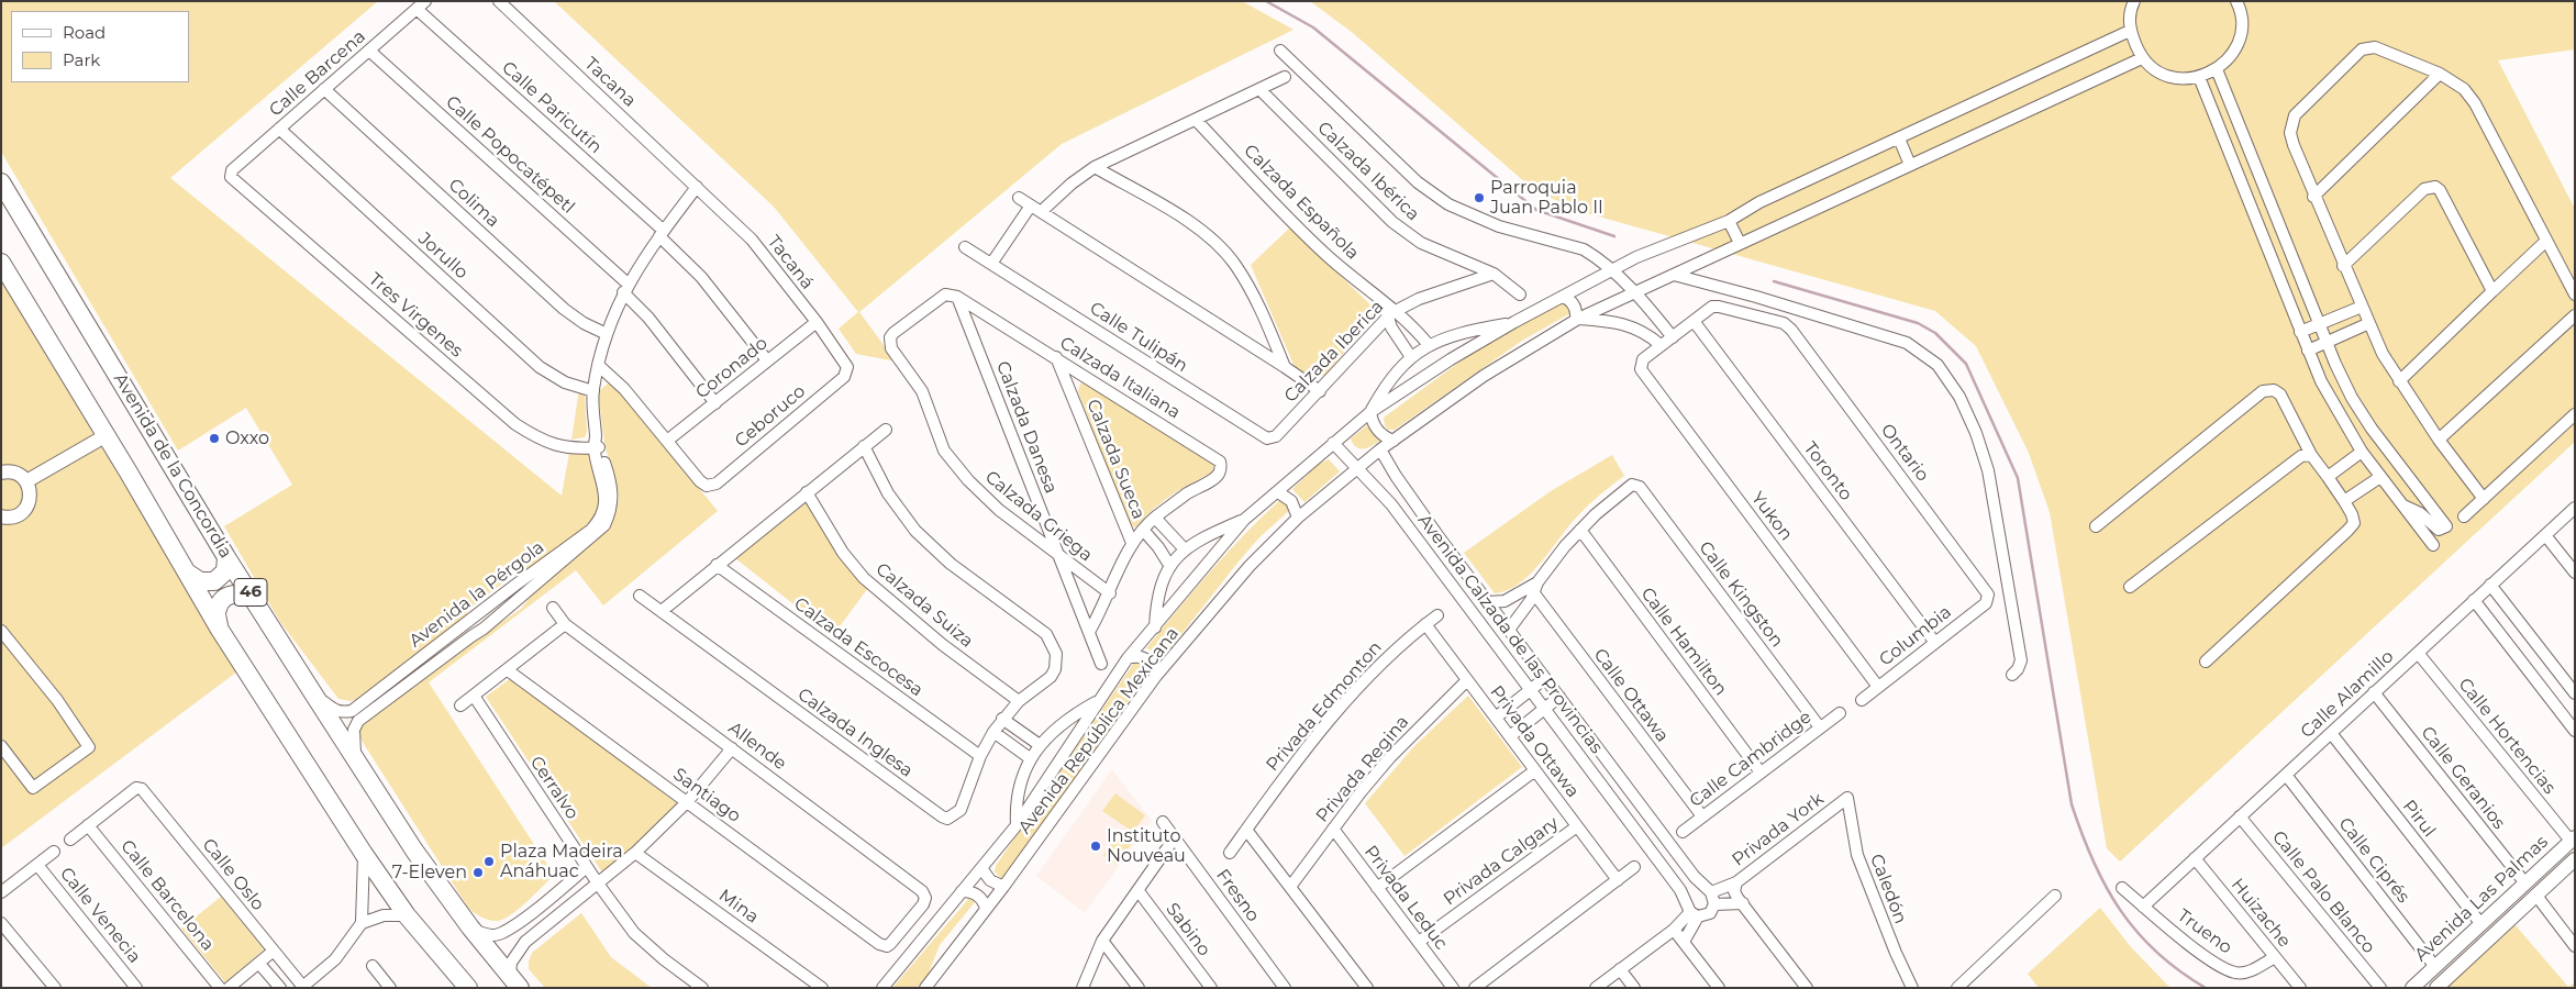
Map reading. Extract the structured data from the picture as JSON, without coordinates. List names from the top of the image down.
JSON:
{
  "streets": {
    "main road": ["Avenida de la Concordia", "46"],
    "street": [
      "Calle Barcena",
      "Tacana",
      "Calle Paricutín",
      "Calle Popocatépetl",
      "Calzada Ibérica",
      "Calzada Española",
      "Colima",
      "Jorullo",
      "Tacaná",
      "Tres Virgenes",
      "Calle Tulipán",
      "Calzada Iberica",
      "Coronado",
      "Calzada Italiana",
      "Ceboruco",
      "Calzada Danesa",
      "Ontario",
      "Calzada Sueca",
      "Toronto",
      "Calzada Griega",
      "Yukon",
      "Avenida la Pérgola",
      "Calle Kingston",
      "Calzada Suiza",
      "Avenida Calzada de las Provincias",
      "Columbia",
      "Calle Hamilton",
      "Calzada Escocesa",
      "Calle Alamillo",
      "Calle Ottawa",
      "Privada Edmonton",
      "Avenida República Mexicana",
      "Calzada Inglesa",
      "Calle Hortencias",
      "Privada Ottawa",
      "Allende",
      "Calle Cambridge",
      "Privada Regina",
      "Calle Geranios",
      "Cerralvo",
      "Santiago",
      "Pirul",
      "Privada York",
      "Calle Ciprés",
      "Privada Calgary",
      "Calle Oslo",
      "Caledón",
      "Calle Palo Blanco",
      "Calle Barcelona",
      "Fresno",
      "Privada Leduc",
      "Avenida Las Palmas",
      "Mina",
      "Huizache",
      "Calle Venecia",
      "Sabino",
      "Trueno"
    ]
  },
  "crossings": [
    ["Calle Barcena", "Calle Paricutín"],
    ["Calle Barcena", "Calle Popocatépetl"],
    ["Calle Barcena", "Colima"],
    ["Calle Barcena", "Jorullo"],
    ["Calle Barcena", "Tres Virgenes"],
    ["Tacana", "Tacaná"],
    ["Calle Paricutín", "Coronado"],
    ["Calle Popocatépetl", "Coronado"],
    ["Calzada Ibérica", "Calzada Iberica"],
    ["Calzada Española", "Calzada Iberica"],
    ["Tacaná", "Coronado"],
    ["Tacaná", "Ceboruco"],
    ["Tres Virgenes", "Avenida la Pérgola"],
    ["Calle Tulipán", "Calzada Iberica"],
    ["Coronado", "Ceboruco"],
    ["Calzada Italiana", "Calzada Danesa"],
    ["Calzada Italiana", "Calzada Sueca"],
    ["Calzada Italiana", "Calzada Griega"],
    ["Calzada Danesa", "Calzada Griega"],
    ["Ontario", "Toronto"],
    ["Ontario", "Columbia"],
    ["Avenida de la Concordia", "Avenida la Pérgola"],
    ["Toronto", "Columbia"],
    ["Yukon", "Columbia"],
    ["Calle Kingston", "Calle Hamilton"],
    ["Calle Kingston", "Calle Cambridge"],
    ["Calzada Suiza", "Calzada Inglesa"],
    ["Avenida Calzada de las Provincias", "Avenida República Mexicana"],
    ["Avenida Calzada de las Provincias", "Privada York"],
    ["Calle Hamilton", "Calle Cambridge"],
    ["Calzada Escocesa", "Calzada Inglesa"],
    ["Calle Alamillo", "Calle Hortencias"],
    ["Calle Alamillo", "Calle Geranios"],
    ["Calle Alamillo", "Pirul"],
    ["Calle Alamillo", "Calle Ciprés"],
    ["Calle Alamillo", "Calle Palo Blanco"],
    ["Calle Alamillo", "Huizache"],
    ["Calle Alamillo", "Trueno"],
    ["Calle Ottawa", "Calle Cambridge"],
    ["Privada Edmonton", "Privada Ottawa"],
    ["Calle Hortencias", "Avenida Las Palmas"],
    ["Privada Ottawa", "Privada Regina"],
    ["Privada Ottawa", "Privada Calgary"],
    ["Allende", "Santiago"],
    ["Privada Regina", "Privada Leduc"],
    ["Calle Geranios", "Avenida Las Palmas"],
    ["Pirul", "Avenida Las Palmas"],
    ["Privada York", "Caledón"],
    ["Calle Ciprés", "Avenida Las Palmas"],
    ["Privada Calgary", "Privada Leduc"],
    ["Calle Oslo", "Calle Barcelona"],
    ["Huizache", "Trueno"]
  ],
  "places": [
    "Parroquia Juan Pablo II",
    "Oxxo",
    "Instituto Nouveau",
    "Plaza Madeira Anáhuac",
    "7-Eleven"
  ],
  "legend": ["Road", "Park"]
}
